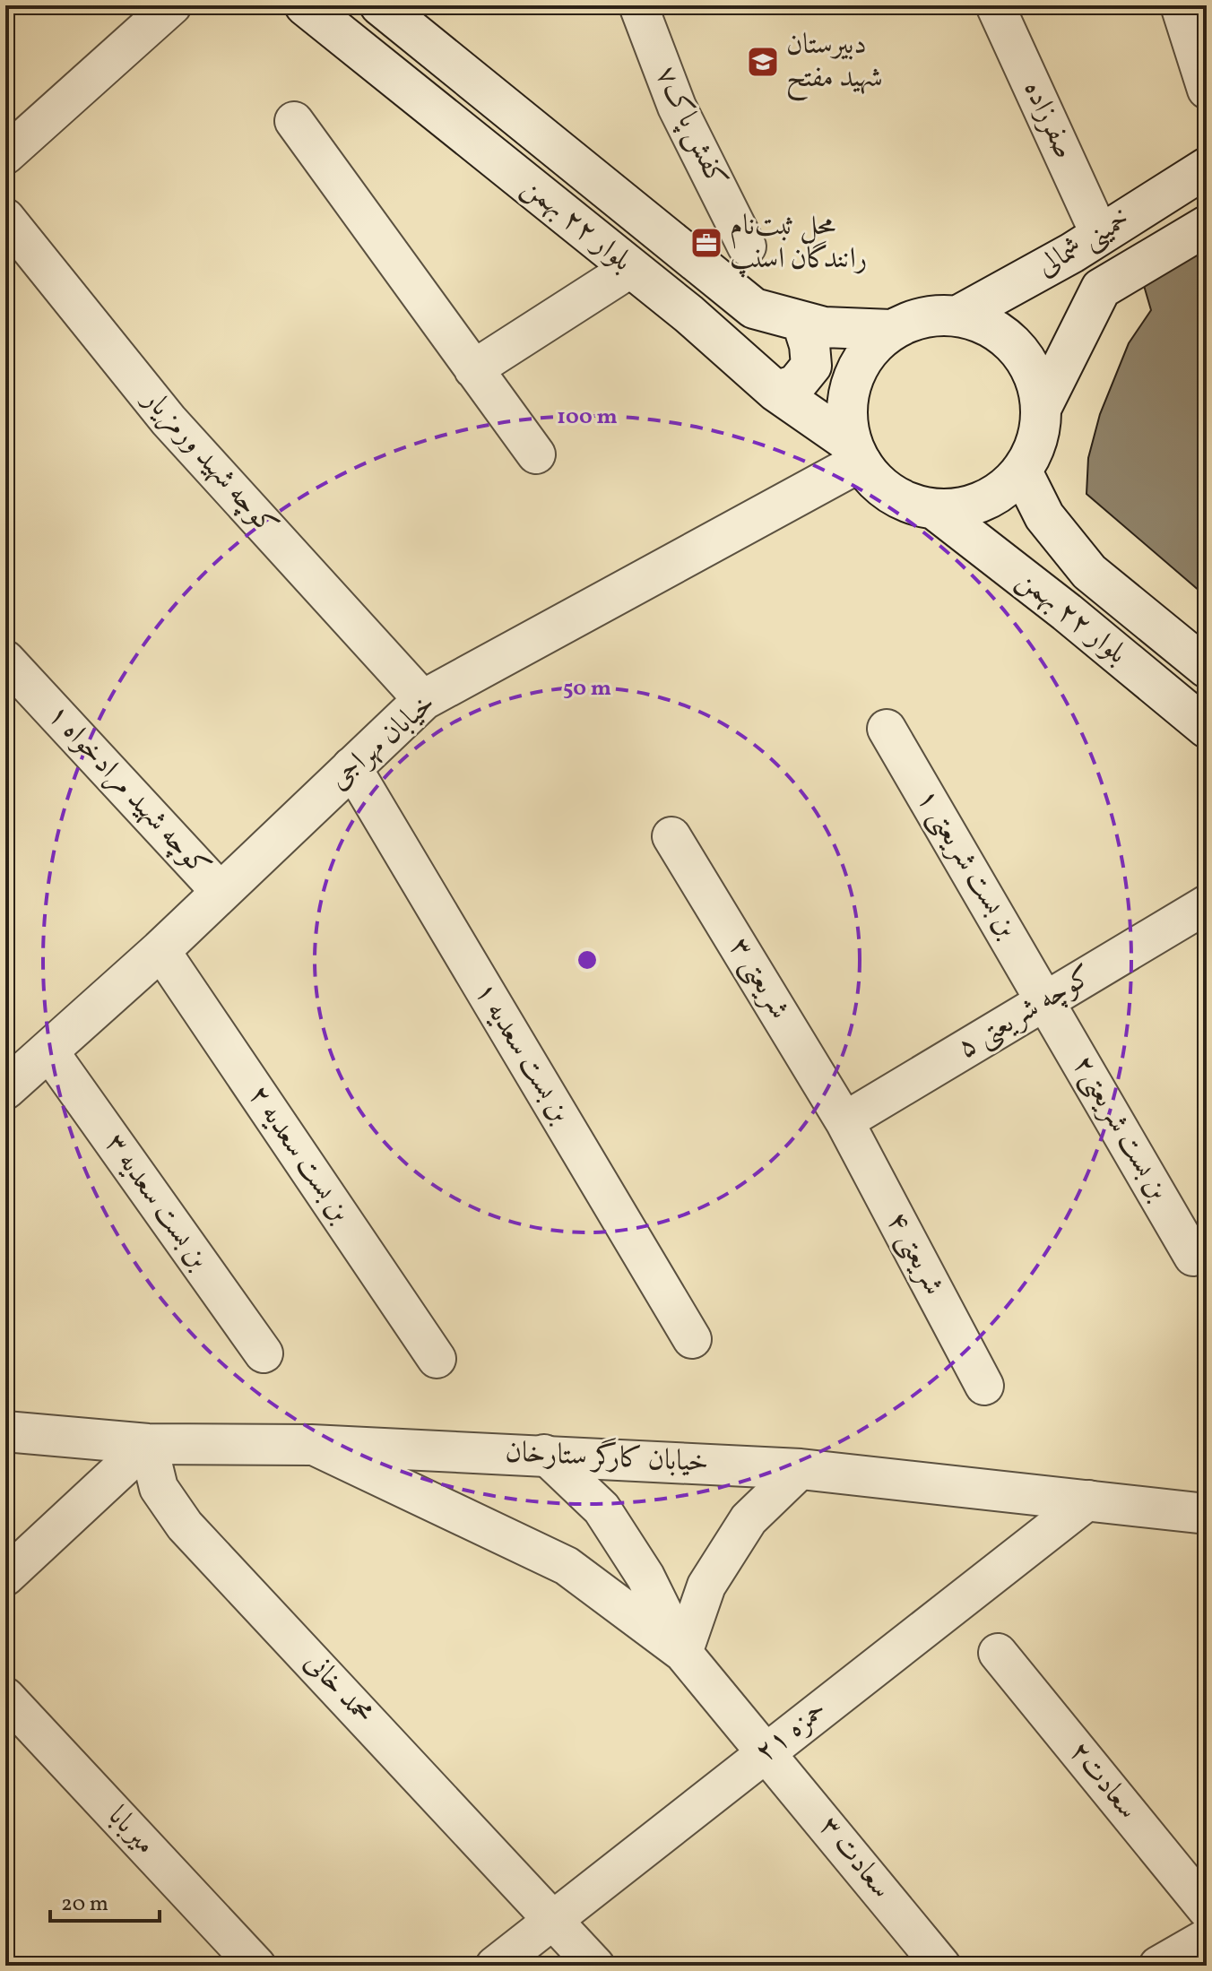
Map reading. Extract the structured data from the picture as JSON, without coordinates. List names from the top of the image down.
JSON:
{
  "streets": {
    "main road": [
      "بلوار ۲۲ بهمن",
      "خمینی شمالی",
      "خیابان مهراجی",
      "خیابان کارگر ستارخان"
    ],
    "street": [
      "صفرزاده",
      "کفش پاک۷",
      "کوچه شهید ورمزیار",
      "۱ کوچه شهید مرادخواه",
      "بن بست شریعتی ۱",
      "شریعتی ۳",
      "۵ کوچه شریعتی",
      "بن بست سعدیه ۱",
      "بن بست شریعتی۲",
      "بن بست سعدیه ۲",
      "بن بست سعدیه ۳",
      "شریعتی ۴",
      "محمد خانی",
      "حمزه ۲۱",
      "سعادت۲",
      "میربابا",
      "سعادت ۳"
    ]
  },
  "crossings": [
    ["صفرزاده", "خمینی شمالی"],
    ["بلوار ۲۲ بهمن", "خمینی شمالی"],
    ["بلوار ۲۲ بهمن", "خیابان مهراجی"],
    ["خمینی شمالی", "خیابان مهراجی"],
    ["کوچه شهید ورمزیار", "خیابان مهراجی"],
    ["خیابان مهراجی", "۱ کوچه شهید مرادخواه"],
    ["خیابان مهراجی", "بن بست سعدیه ۱"],
    ["خیابان مهراجی", "بن بست سعدیه ۲"],
    ["خیابان مهراجی", "بن بست سعدیه ۳"],
    ["بن بست شریعتی ۱", "۵ کوچه شریعتی"],
    ["بن بست شریعتی ۱", "بن بست شریعتی۲"],
    ["شریعتی ۳", "۵ کوچه شریعتی"],
    ["شریعتی ۳", "شریعتی ۴"],
    ["۵ کوچه شریعتی", "بن بست شریعتی۲"],
    ["۵ کوچه شریعتی", "شریعتی ۴"],
    ["خیابان کارگر ستارخان", "محمد خانی"],
    ["خیابان کارگر ستارخان", "حمزه ۲۱"],
    ["محمد خانی", "حمزه ۲۱"],
    ["حمزه ۲۱", "سعادت ۳"]
  ],
  "places": {
    "school or university": ["دبیرستان شهید مفتح"],
    "office": ["محل ثبت‌نام رانندگان اسنپ"]
  },
  "scale_bar": "20 m",
  "rings": ["100 m", "50 m"]
}
